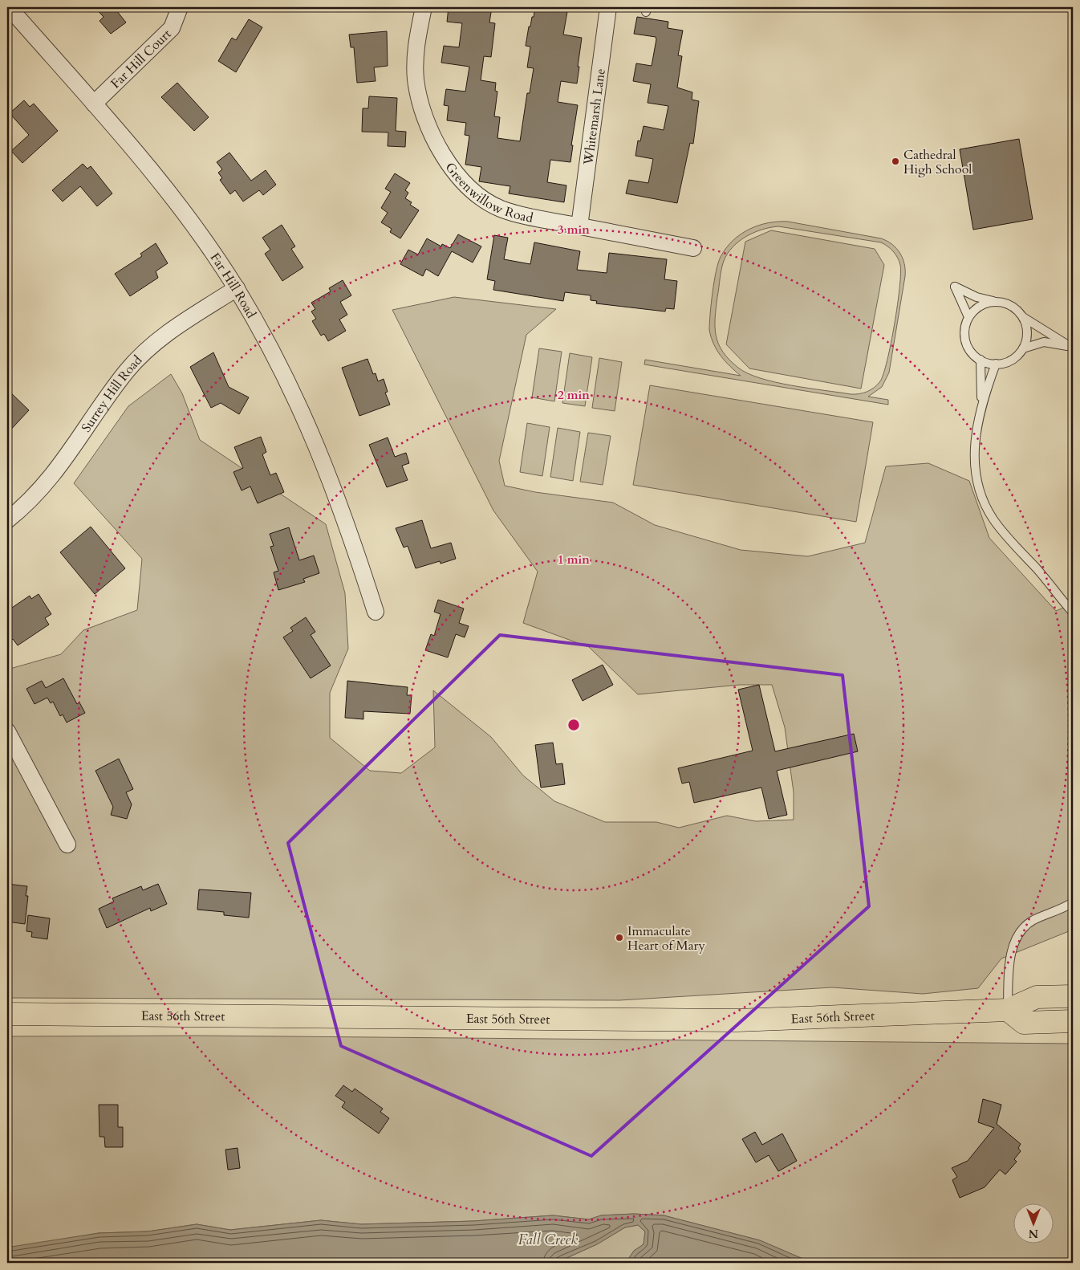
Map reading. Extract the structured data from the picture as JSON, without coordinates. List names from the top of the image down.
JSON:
{
  "streets": {
    "main road": ["East 56th Street"],
    "street": [
      "Far Hill Court",
      "Whitemarsh Lane",
      "Greenwillow Road",
      "Far Hill Road",
      "Surrey Hill Road"
    ]
  },
  "crossings": [
    ["Far Hill Court", "Far Hill Road"],
    ["Whitemarsh Lane", "Greenwillow Road"],
    ["Far Hill Road", "Surrey Hill Road"]
  ],
  "water": ["Fall Creek"],
  "places": ["Cathedral High School", "Immaculate Heart of Mary"],
  "north": "bottom",
  "rings": ["3 min", "2 min", "1 min"]
}
